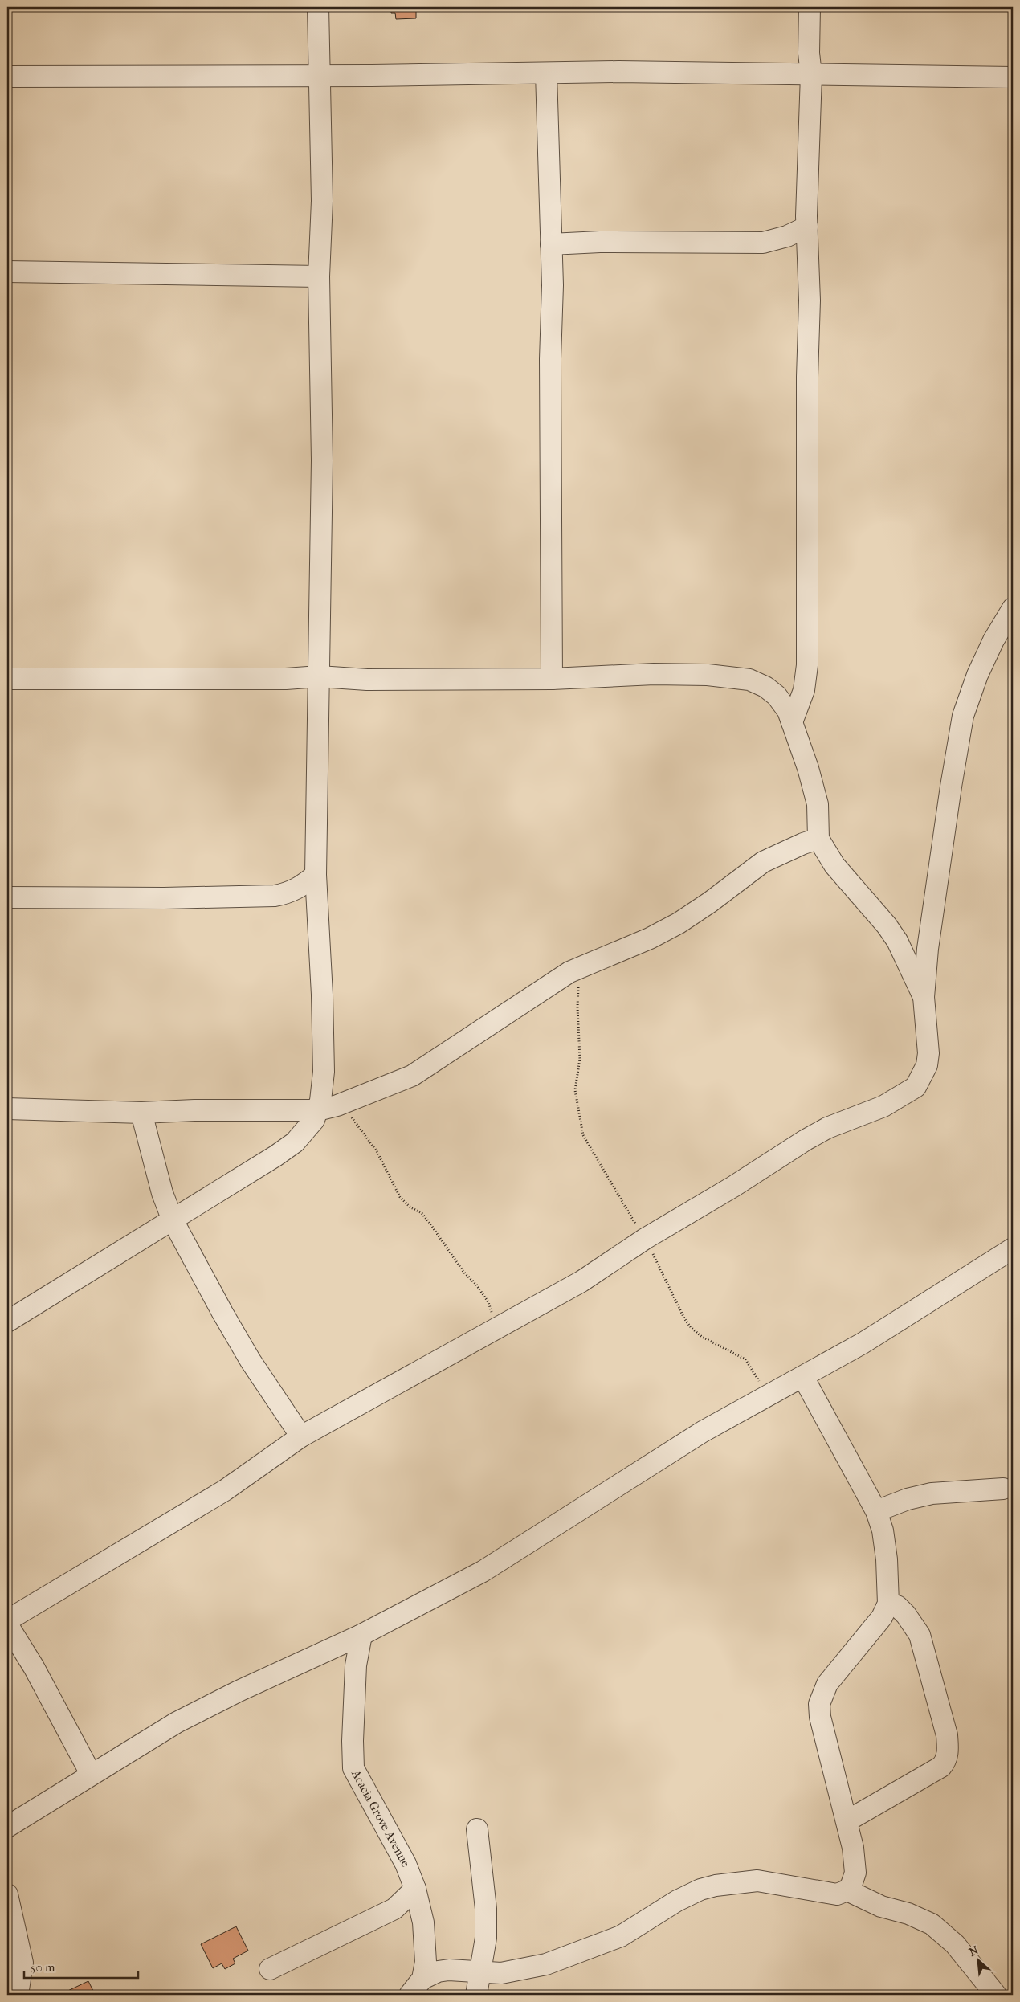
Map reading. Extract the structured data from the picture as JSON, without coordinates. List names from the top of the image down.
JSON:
{
  "streets": {
    "street": ["Acacia Grove Avenue"]
  },
  "scale_bar": "50 m",
  "north": "top left"
}
